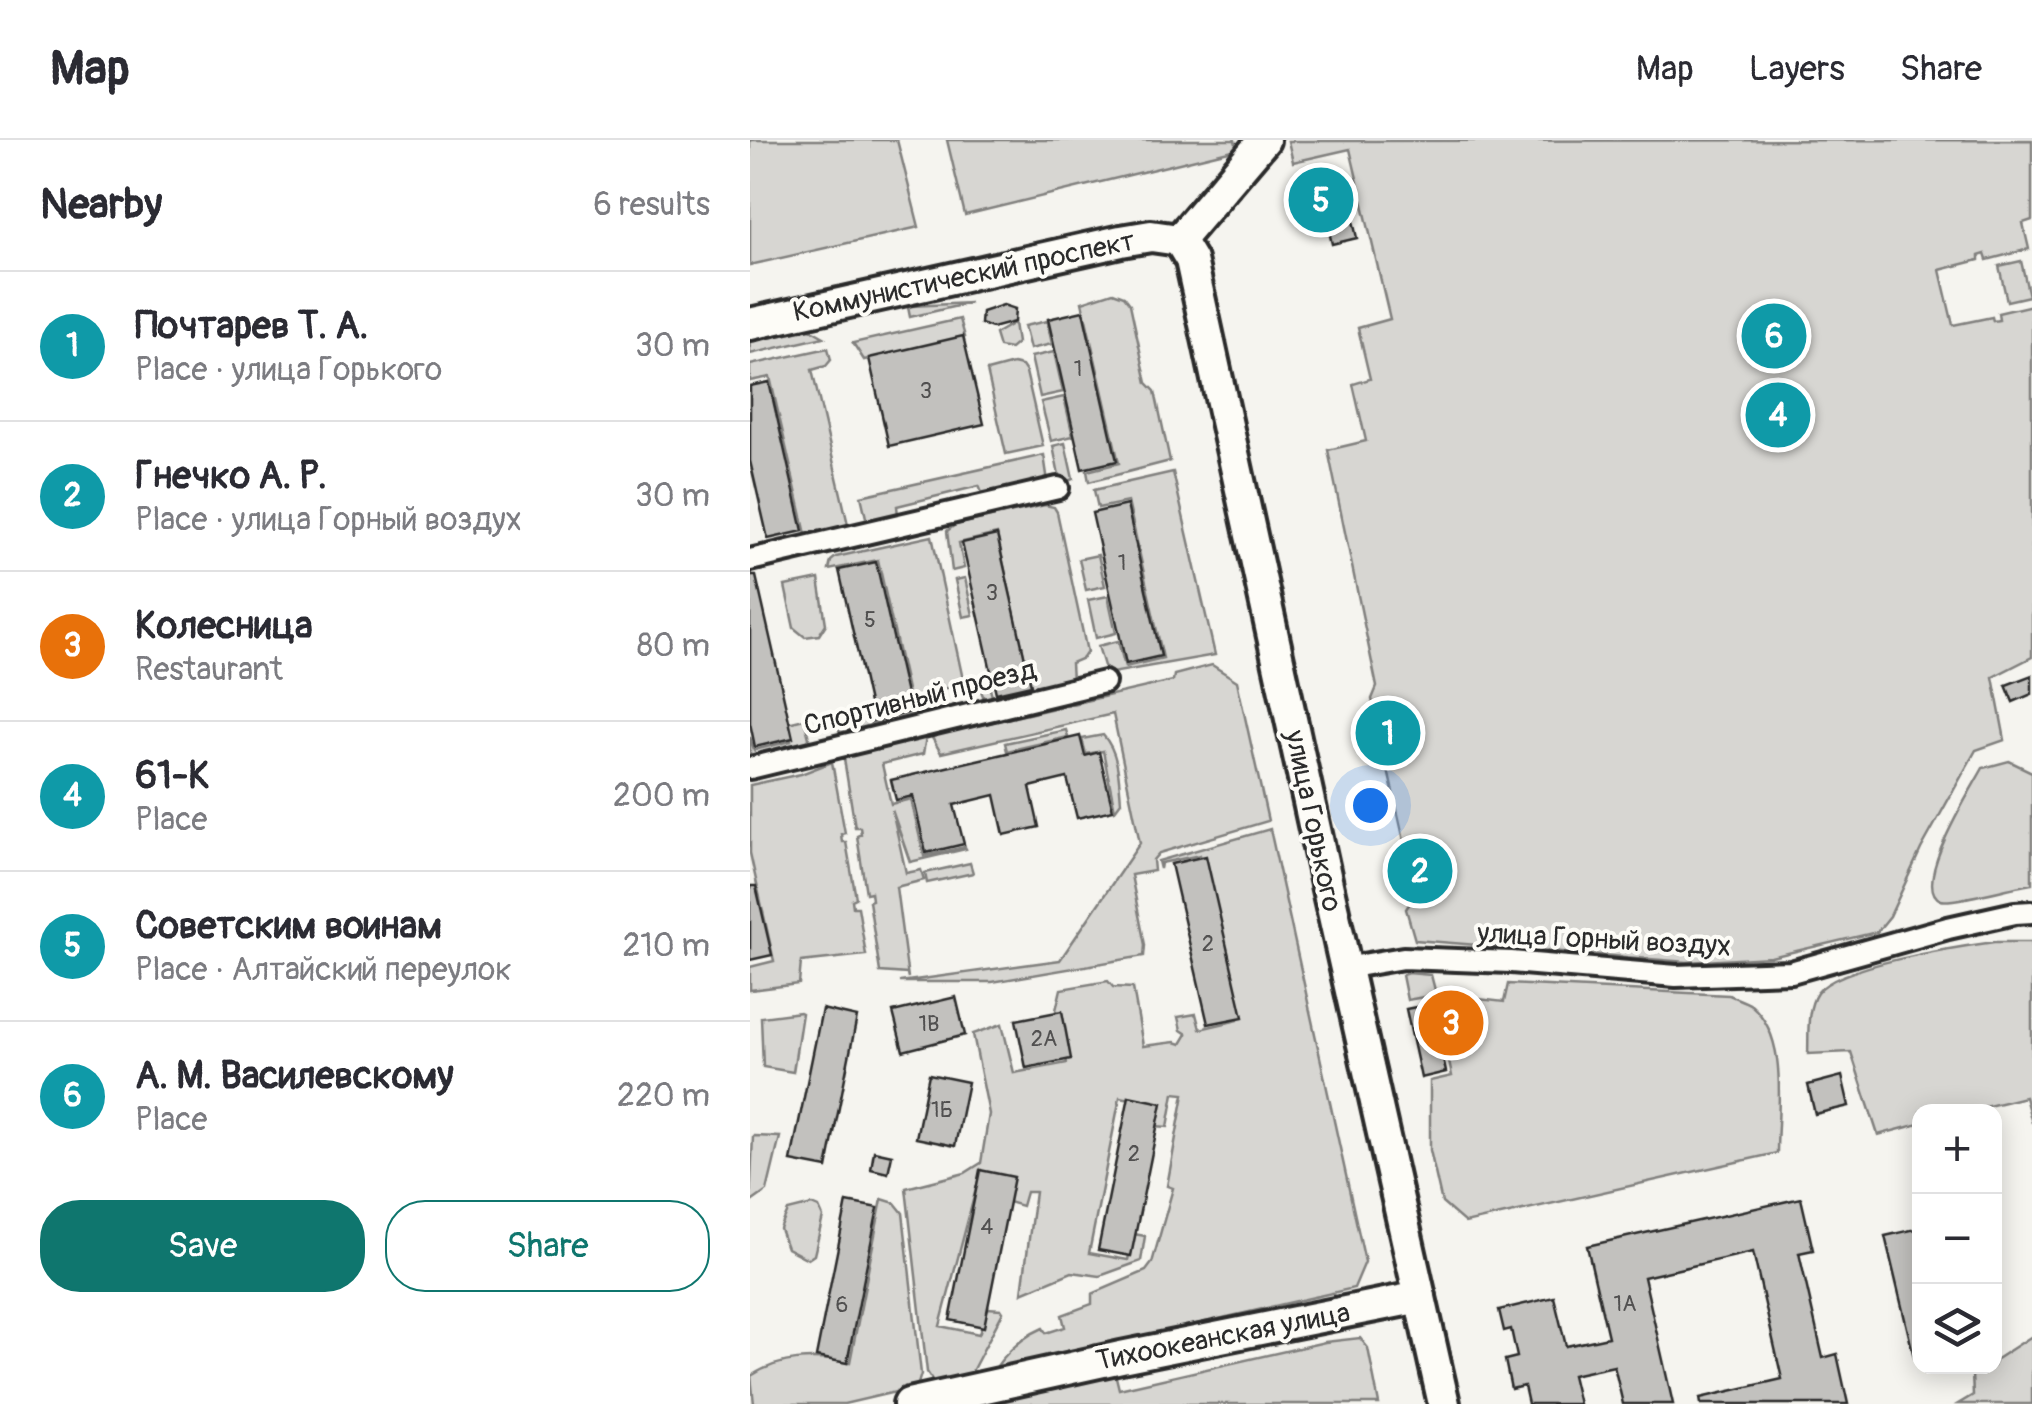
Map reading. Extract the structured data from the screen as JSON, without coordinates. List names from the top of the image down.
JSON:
{
  "streets": {
    "main road": ["Коммунистический проспект", "улица Горького", "Тихоокеанская улица"],
    "street": ["Спортивный проезд", "улица Горный воздух"]
  },
  "crossings": [
    ["Коммунистический проспект", "улица Горького"],
    ["улица Горького", "улица Горный воздух"],
    ["улица Горького", "Тихоокеанская улица"]
  ],
  "house_numbers": [
    "1",
    "3",
    "1",
    "3",
    "5",
    "2",
    "1В",
    "2А",
    "1Б",
    "2",
    "4",
    "1А",
    "6"
  ],
  "page": {
    "header": "Map",
    "nav": ["Map", "Layers", "Share"],
    "heading": ["Nearby", "6 results"],
    "pins": [
      "5",
      "6",
      "4",
      "1",
      "2",
      "3"
    ],
    "list": [
      {
        "mark": "1",
        "name": "Почтарев Т. А.",
        "note": "Place · улица Горького",
        "value": "30 m"
      },
      {
        "mark": "2",
        "name": "Гнечко А. Р.",
        "note": "Place · улица Горный воздух",
        "value": "30 m"
      },
      {
        "mark": "3",
        "name": "Колесница",
        "note": "Restaurant",
        "value": "80 m"
      },
      {
        "mark": "4",
        "name": "61-К",
        "note": "Place",
        "value": "200 m"
      },
      {
        "mark": "5",
        "name": "Советским воинам",
        "note": "Place · Алтайский переулок",
        "value": "210 m"
      },
      {
        "mark": "6",
        "name": "А. М. Василевскому",
        "note": "Place",
        "value": "220 m"
      }
    ],
    "map_buttons": ["+", "−"],
    "buttons": ["Save", "Share"]
  }
}
